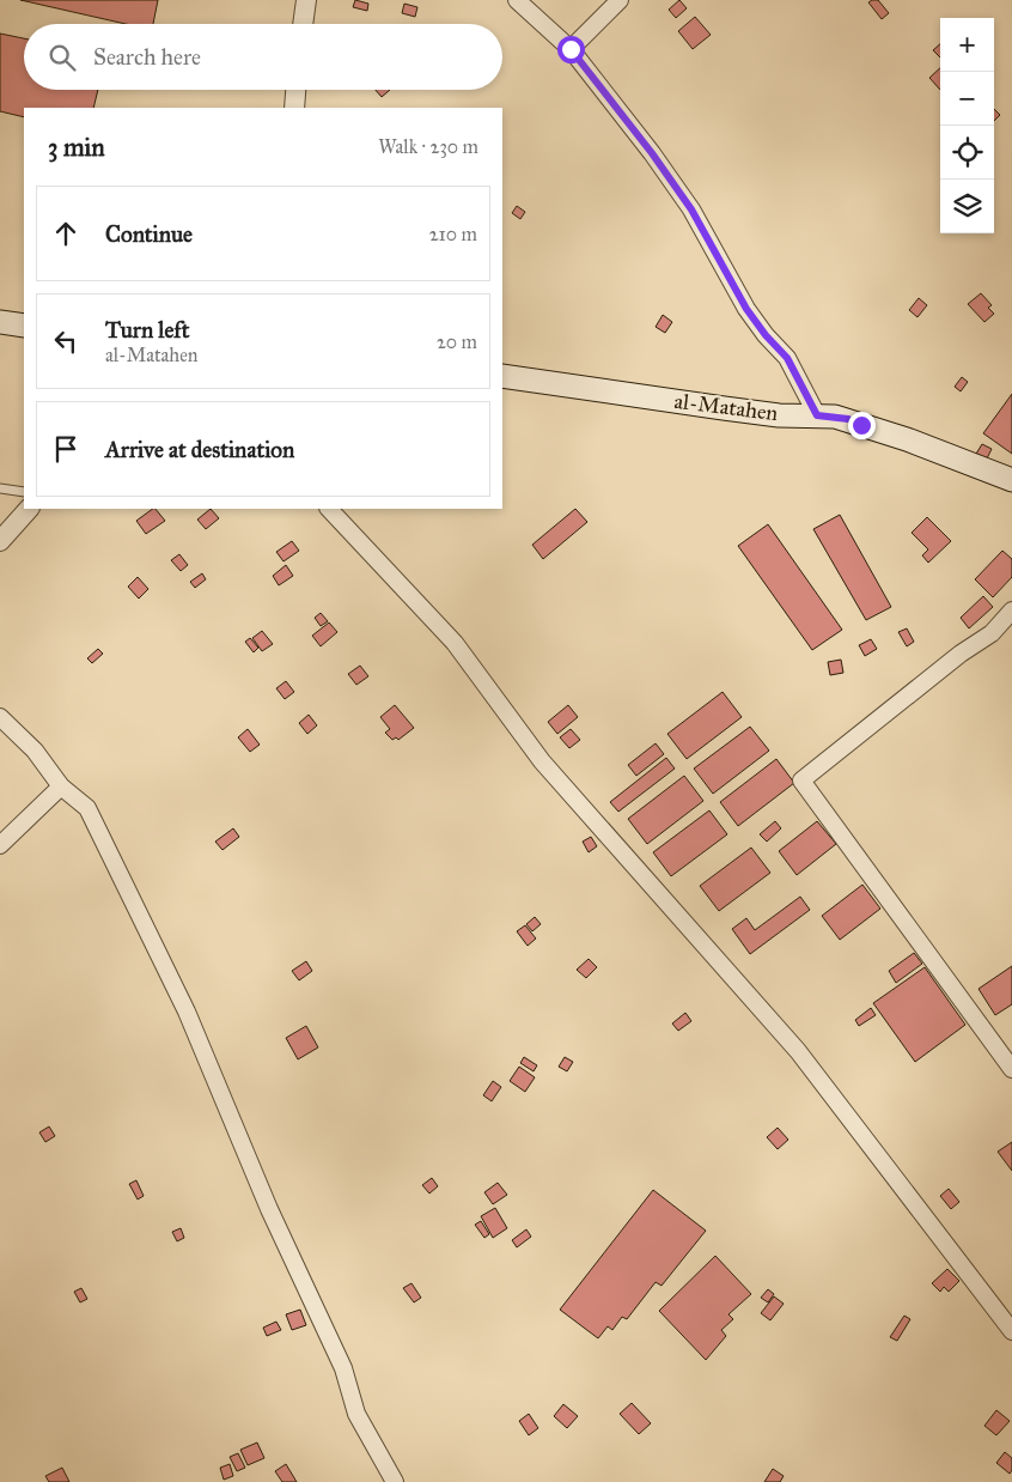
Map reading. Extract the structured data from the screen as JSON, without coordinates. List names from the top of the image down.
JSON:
{
  "streets": {
    "main road": ["al-Matahen"]
  },
  "page": {
    "map_buttons": ["+", "−"],
    "search": "Search here",
    "heading": ["3 min", "Walk · 230 m"],
    "list": [
      ["Continue", "210 m"],
      ["Turn left", "al-Matahen", "20 m"],
      "Arrive at destination"
    ]
  }
}
